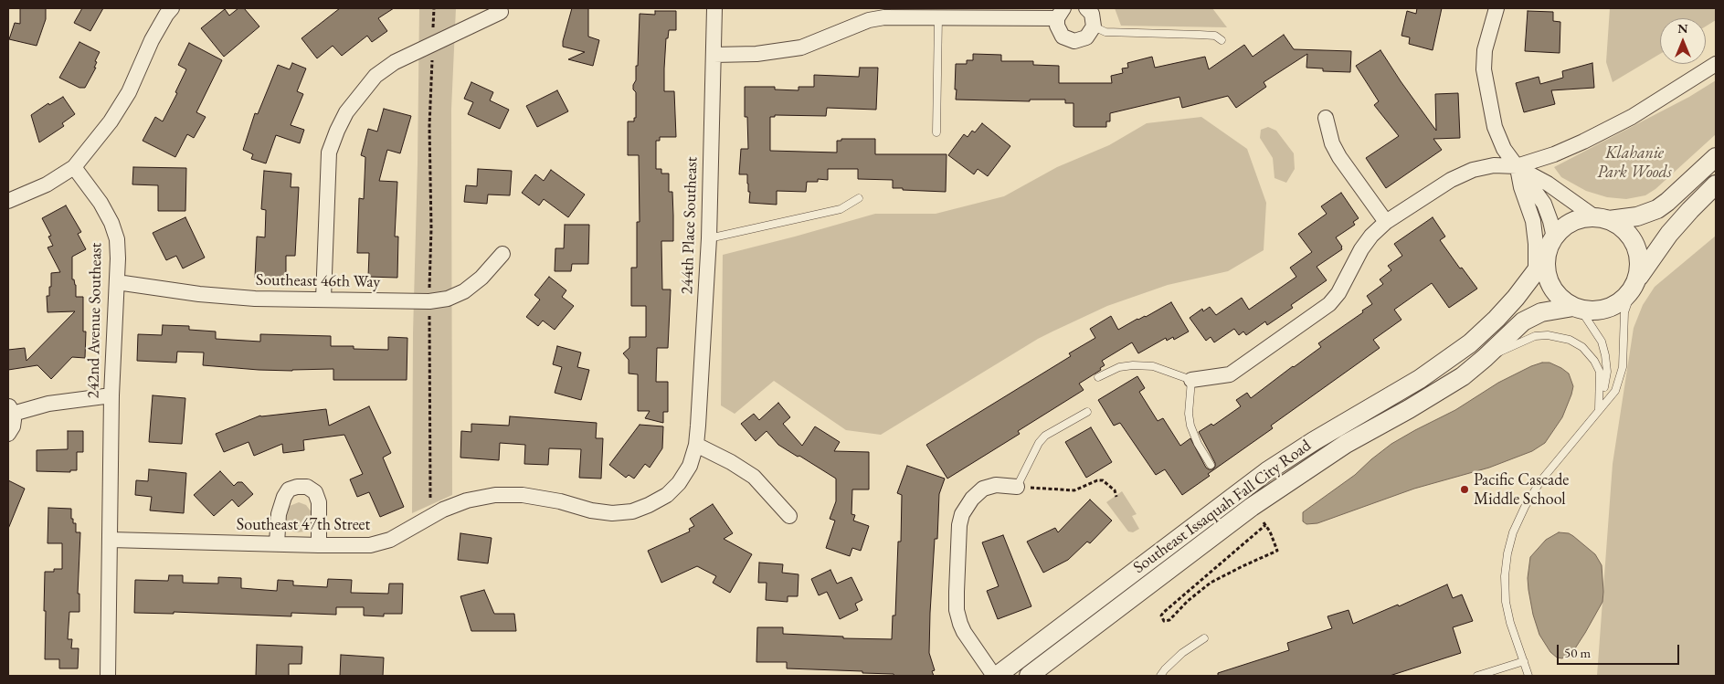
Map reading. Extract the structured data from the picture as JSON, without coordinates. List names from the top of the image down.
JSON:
{
  "streets": {
    "street": [
      "244th Place Southeast",
      "Southeast 46th Way",
      "242nd Avenue Southeast",
      "Southeast Issaquah Fall City Road",
      "Southeast 47th Street"
    ]
  },
  "crossings": [
    ["244th Place Southeast", "Southeast 47th Street"],
    ["Southeast 46th Way", "242nd Avenue Southeast"],
    ["242nd Avenue Southeast", "Southeast 47th Street"]
  ],
  "parks": ["Klahanie Park Woods"],
  "places": ["Pacific Cascade Middle School"],
  "scale_bar": "50 m",
  "north": "top"
}
